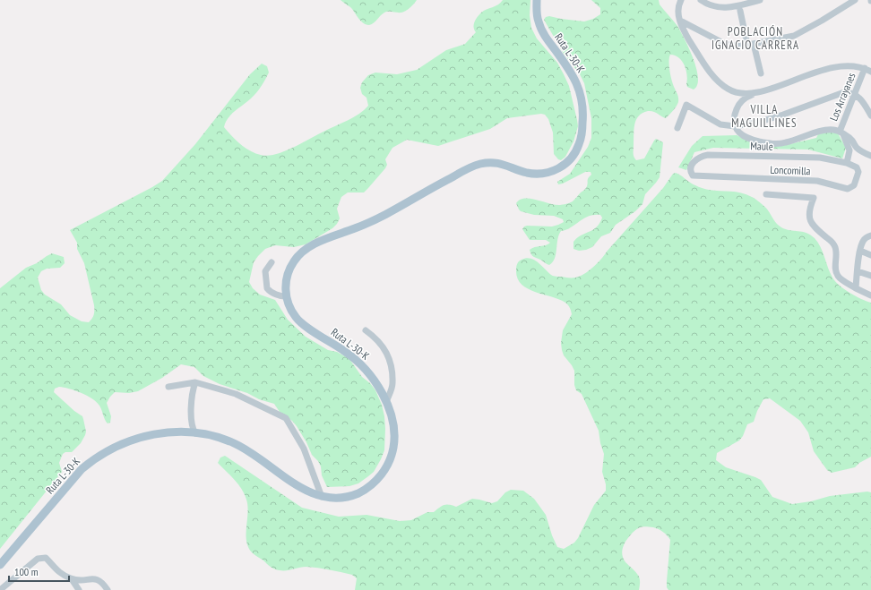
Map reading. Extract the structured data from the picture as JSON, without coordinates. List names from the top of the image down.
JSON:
{
  "streets": {
    "main road": ["Ruta L-30-K"],
    "street": ["Los Arrayanes", "Maule", "Loncomilla"]
  },
  "crossings": [
    ["Maule", "Loncomilla"]
  ],
  "districts": ["POBLACIÓN IGNACIO CARRERA", "VILLA MAGUILLINES"],
  "scale_bar": "100 m"
}
